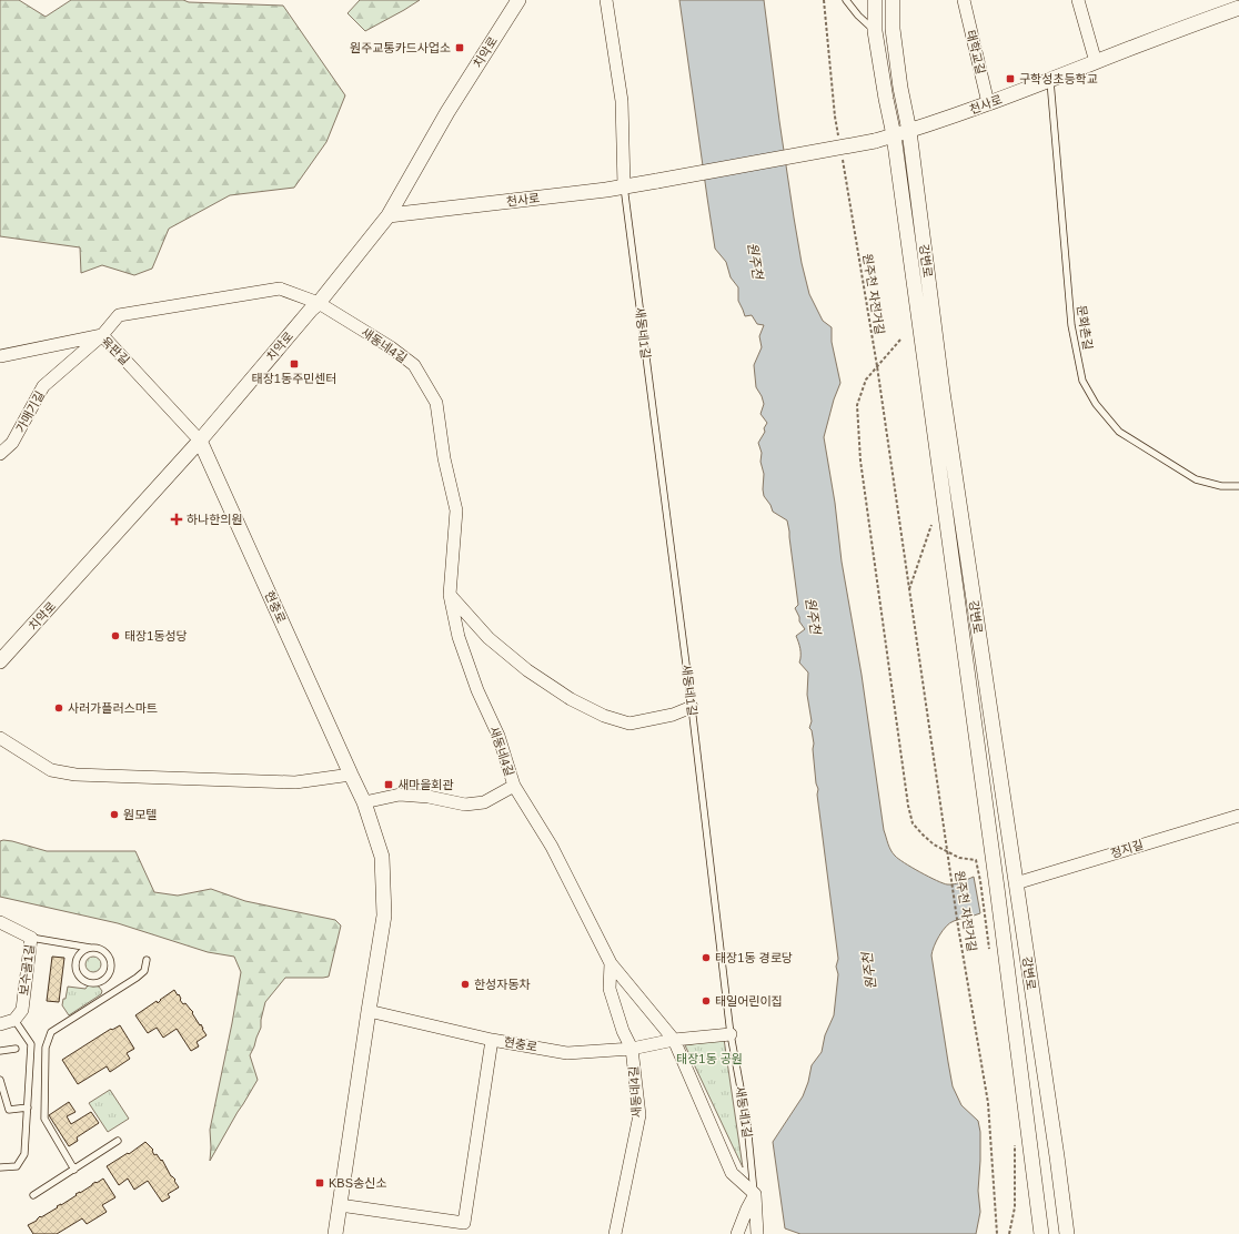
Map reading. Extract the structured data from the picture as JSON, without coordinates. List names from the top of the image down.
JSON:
{
  "streets": {
    "street": [
      "치악로",
      "태학교길",
      "천사로",
      "강변로",
      "새동네4길",
      "육판길",
      "가매기길",
      "현충로",
      "정지길",
      "보수골1길"
    ],
    "lane": ["문화촌길", "새동네1길"],
    "path": ["원주천 자전거길"]
  },
  "crossings": [
    ["치악로", "천사로"],
    ["치악로", "새동네4길"],
    ["치악로", "육판길"],
    ["치악로", "현충로"],
    ["태학교길", "천사로"],
    ["천사로", "강변로"],
    ["천사로", "문화촌길"],
    ["천사로", "새동네1길"],
    ["강변로", "정지길"],
    ["새동네1길", "현충로"],
    ["새동네4길", "육판길"],
    ["새동네4길", "가매기길"],
    ["새동네4길", "현충로"],
    ["육판길", "가매기길"],
    ["육판길", "현충로"]
  ],
  "water": ["원주천"],
  "parks": ["태장1동 공원"],
  "places": {
    "transit": [
      "원주교통카드사업소",
      "구학성초등학교",
      "태장1동주민센터",
      "새마을회관",
      "KBS송신소"
    ],
    "health": ["하나한의원"],
    "other": [
      "태장1동성당",
      "사러가플러스마트",
      "원모텔",
      "태장1동 경로당",
      "한성자동차",
      "태일어린이집"
    ]
  }
}
